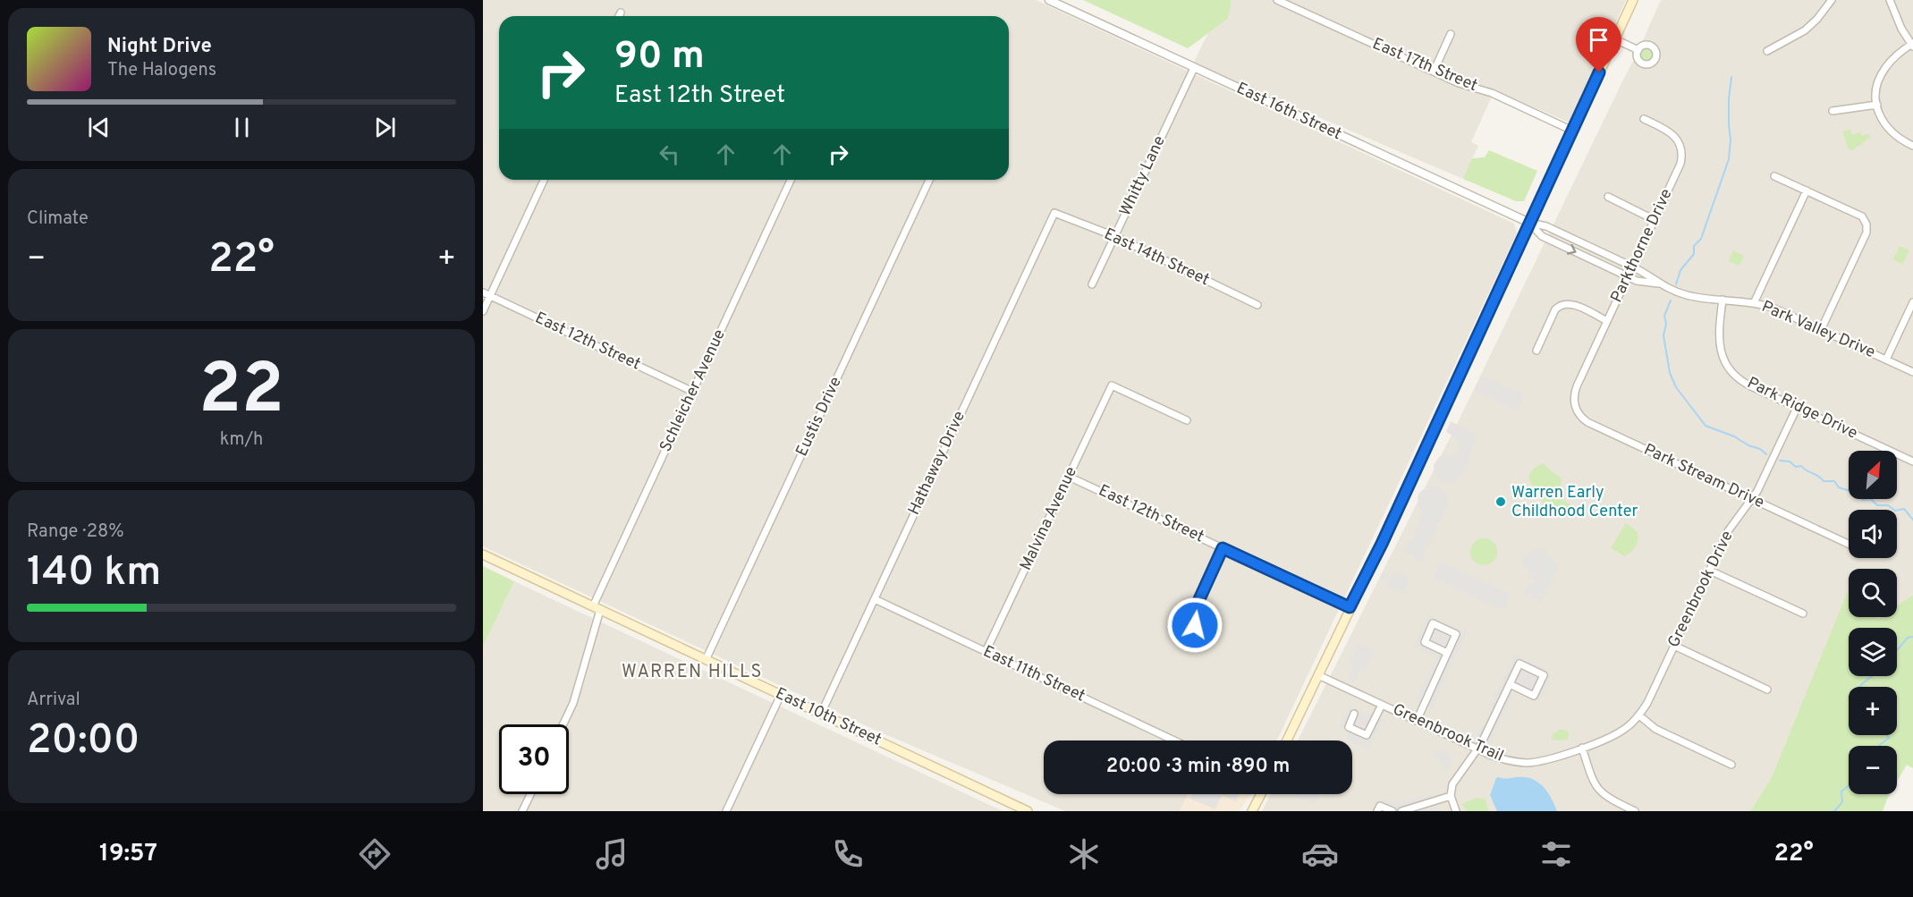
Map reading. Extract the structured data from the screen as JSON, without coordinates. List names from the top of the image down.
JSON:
{
  "streets": {
    "main road": ["East 10th Street"],
    "street": [
      "East 17th Street",
      "East 16th Street",
      "Whitty Lane",
      "Parkthorne Drive",
      "East 14th Street",
      "Park Valley Drive",
      "East 12th Street",
      "Schleicher Avenue",
      "Park Ridge Drive",
      "Eustis Drive",
      "Hathaway Drive",
      "Park Stream Drive",
      "Malvina Avenue",
      "Greenbrook Drive",
      "East 11th Street",
      "Greenbrook Trail"
    ]
  },
  "crossings": [
    ["East 16th Street", "Whitty Lane"],
    ["East 16th Street", "Park Valley Drive"],
    ["Whitty Lane", "East 14th Street"],
    ["Parkthorne Drive", "Park Valley Drive"],
    ["Parkthorne Drive", "Park Stream Drive"],
    ["East 14th Street", "Hathaway Drive"],
    ["Park Valley Drive", "Park Ridge Drive"],
    ["East 12th Street", "Schleicher Avenue"],
    ["East 12th Street", "Malvina Avenue"],
    ["Schleicher Avenue", "East 10th Street"],
    ["Park Ridge Drive", "Greenbrook Drive"],
    ["Eustis Drive", "East 10th Street"],
    ["Hathaway Drive", "East 11th Street"],
    ["Hathaway Drive", "East 10th Street"],
    ["Park Stream Drive", "Greenbrook Drive"],
    ["Malvina Avenue", "East 11th Street"],
    ["Greenbrook Drive", "Greenbrook Trail"]
  ],
  "districts": ["WARREN HILLS"],
  "places": ["Warren Early Childhood Center"],
  "north": "top right",
  "page": {
    "turn": ["90 m", "East 12th Street"],
    "song": ["Night Drive", "The Halogens"],
    "tile": [
      "Climate",
      ["22", "km/h"],
      ["Range · 28%", "140 km"],
      ["Arrival", "20:00"]
    ],
    "heat": ["−", "22°", "+"],
    "map_buttons": ["+", "−"],
    "limit": "30",
    "trip": "20:00 · 3 min · 890 m",
    "tabs": ["19:57", "22°"]
  }
}
